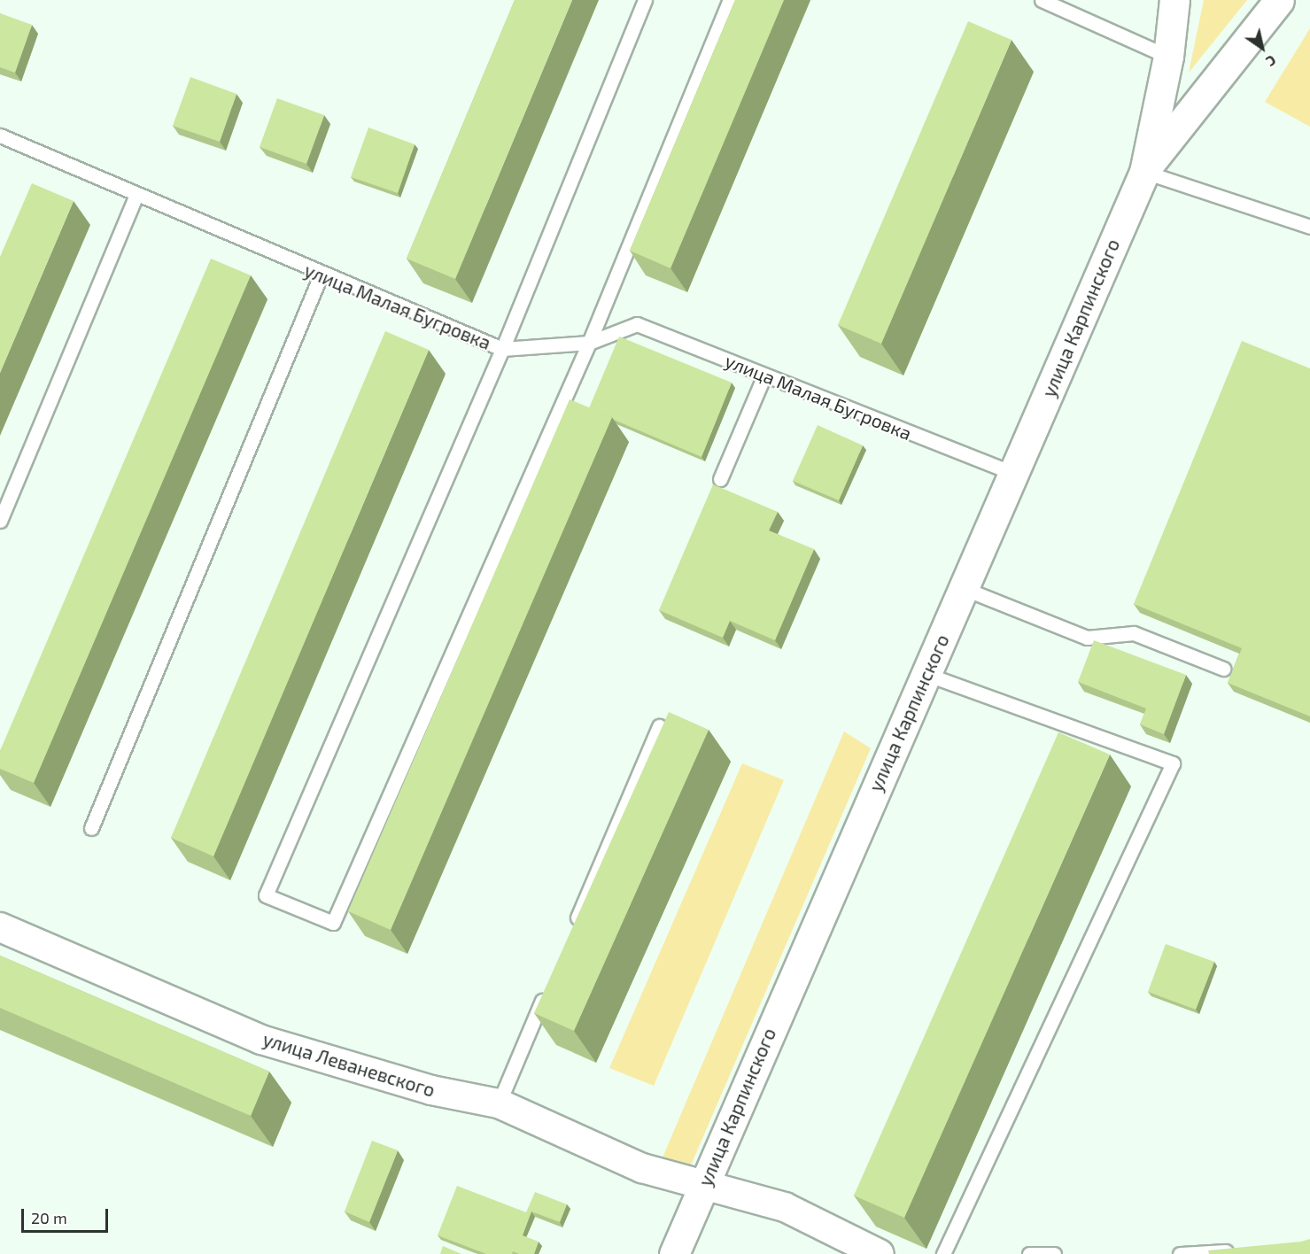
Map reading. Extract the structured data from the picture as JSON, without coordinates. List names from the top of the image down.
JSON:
{
  "streets": {
    "main road": ["улица Карпинского"],
    "street": ["улица Леваневского"],
    "lane": ["улица Малая Бугровка"]
  },
  "crossings": [
    ["улица Малая Бугровка", "улица Карпинского"],
    ["улица Карпинского", "улица Леваневского"]
  ],
  "scale_bar": "20 m",
  "north": "bottom right"
}
